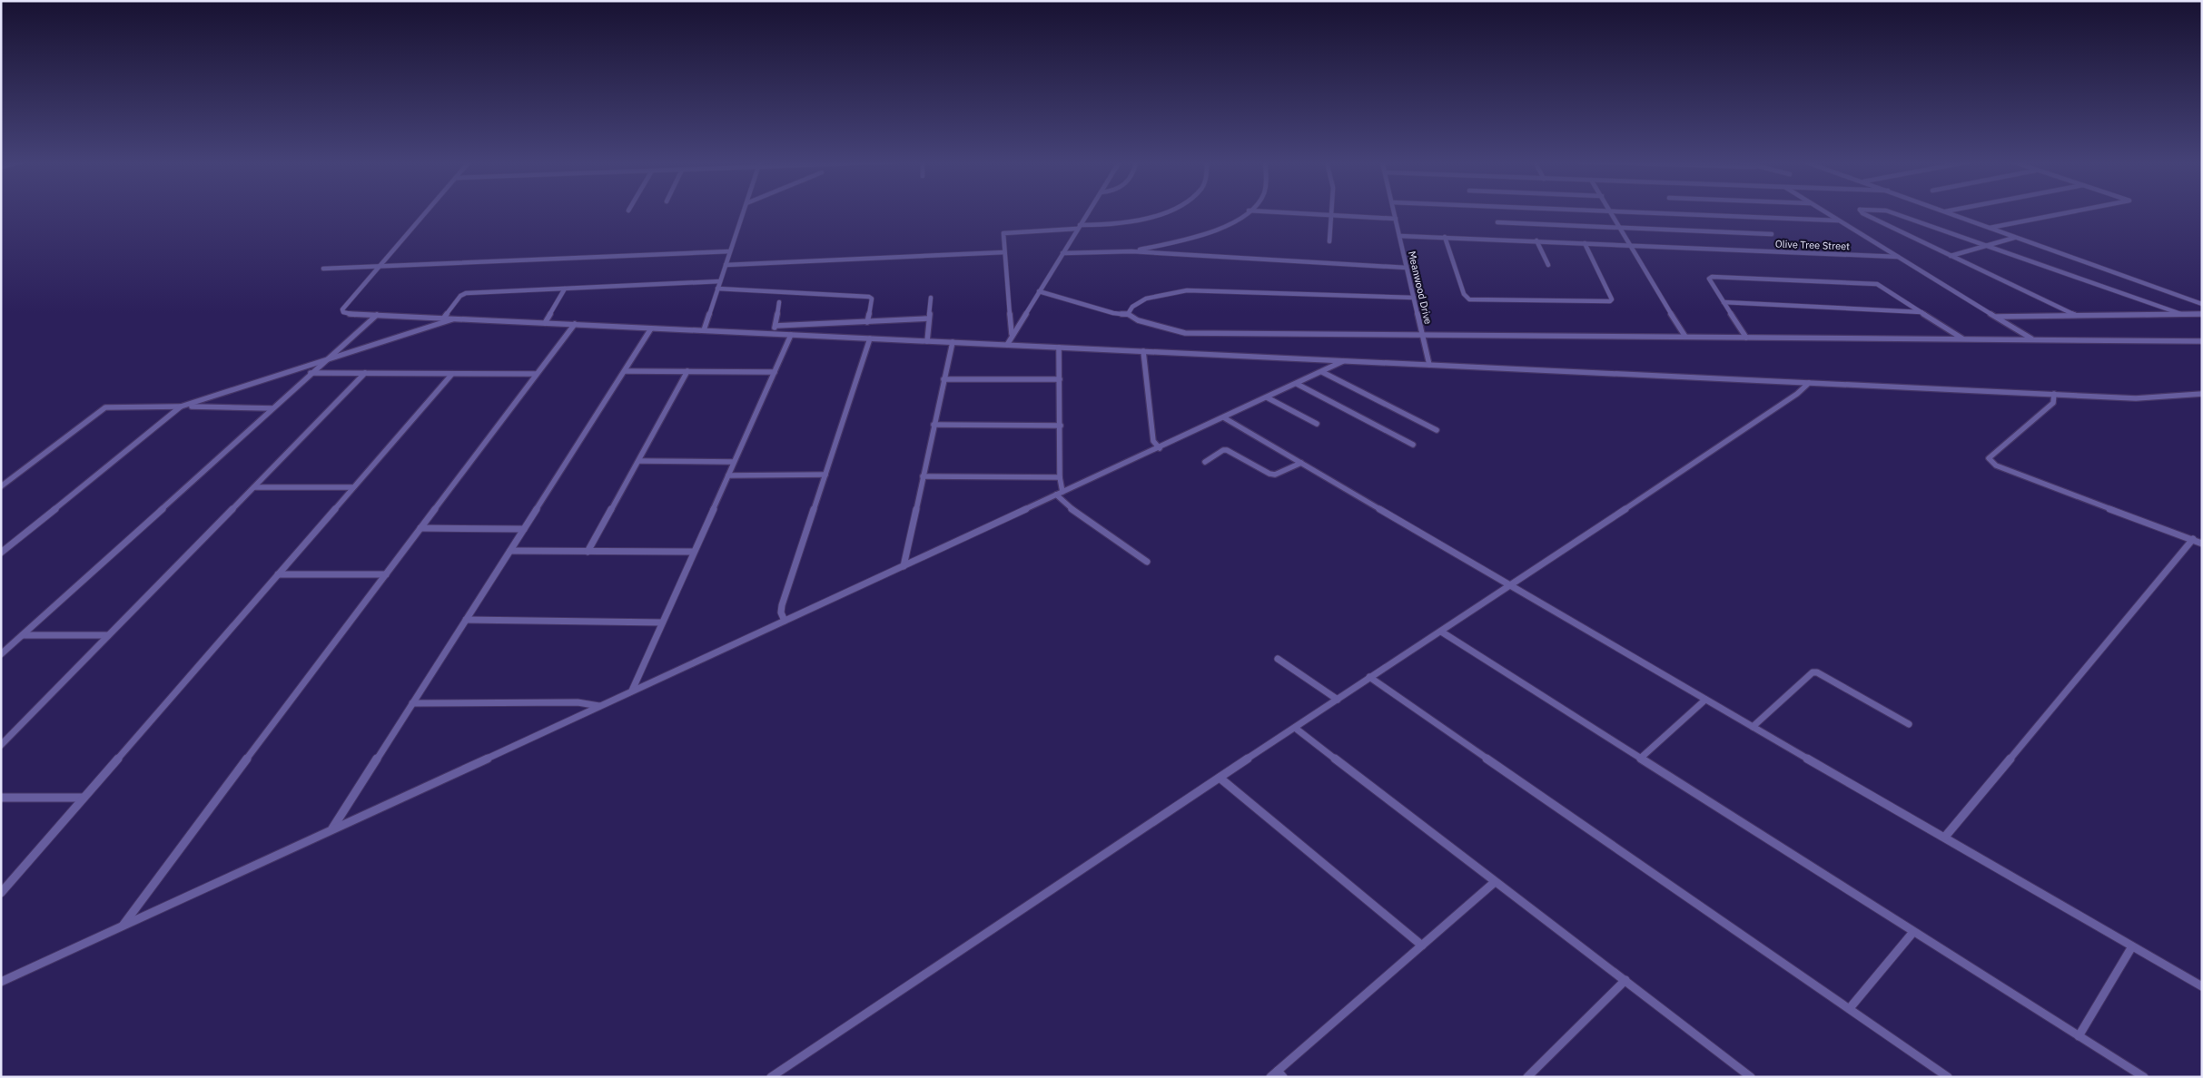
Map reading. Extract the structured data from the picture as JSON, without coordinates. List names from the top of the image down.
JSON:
{
  "streets": {
    "street": ["Olive Tree Street", "Meanwood Drive"]
  },
  "crossings": [
    ["Olive Tree Street", "Meanwood Drive"]
  ]
}
